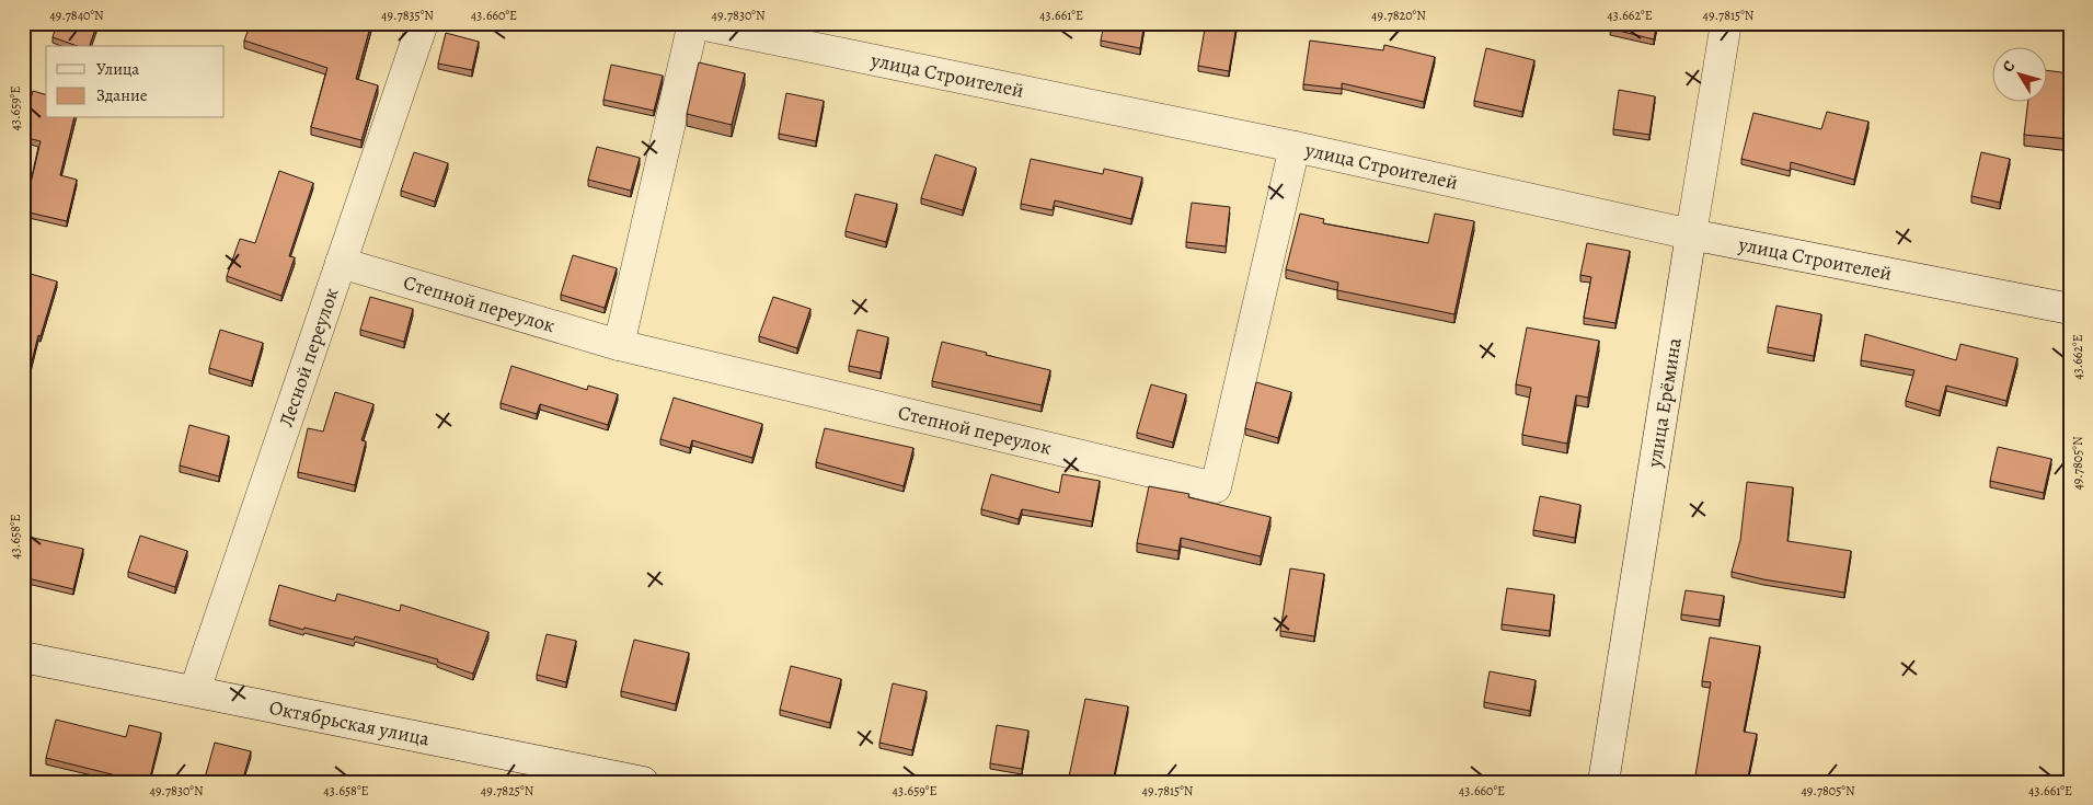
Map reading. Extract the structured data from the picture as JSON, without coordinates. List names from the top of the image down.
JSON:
{
  "streets": {
    "street": [
      "улица Строителей",
      "Степной переулок",
      "Лесной переулок",
      "улица Ерёмина",
      "Октябрьская улица"
    ]
  },
  "crossings": [
    ["улица Строителей", "Степной переулок"],
    ["улица Строителей", "улица Ерёмина"],
    ["Степной переулок", "Лесной переулок"],
    ["Лесной переулок", "Октябрьская улица"]
  ],
  "legend": ["Улица", "Здание"],
  "north": "top left",
  "coordinates": [
    "49.7840°N",
    "49.7835°N",
    "43.660°E",
    "49.7830°N",
    "43.661°E",
    "49.7820°N",
    "43.662°E",
    "49.7815°N",
    "43.659°E",
    "49.7805°N",
    "43.658°E",
    "49.7825°N"
  ]
}
